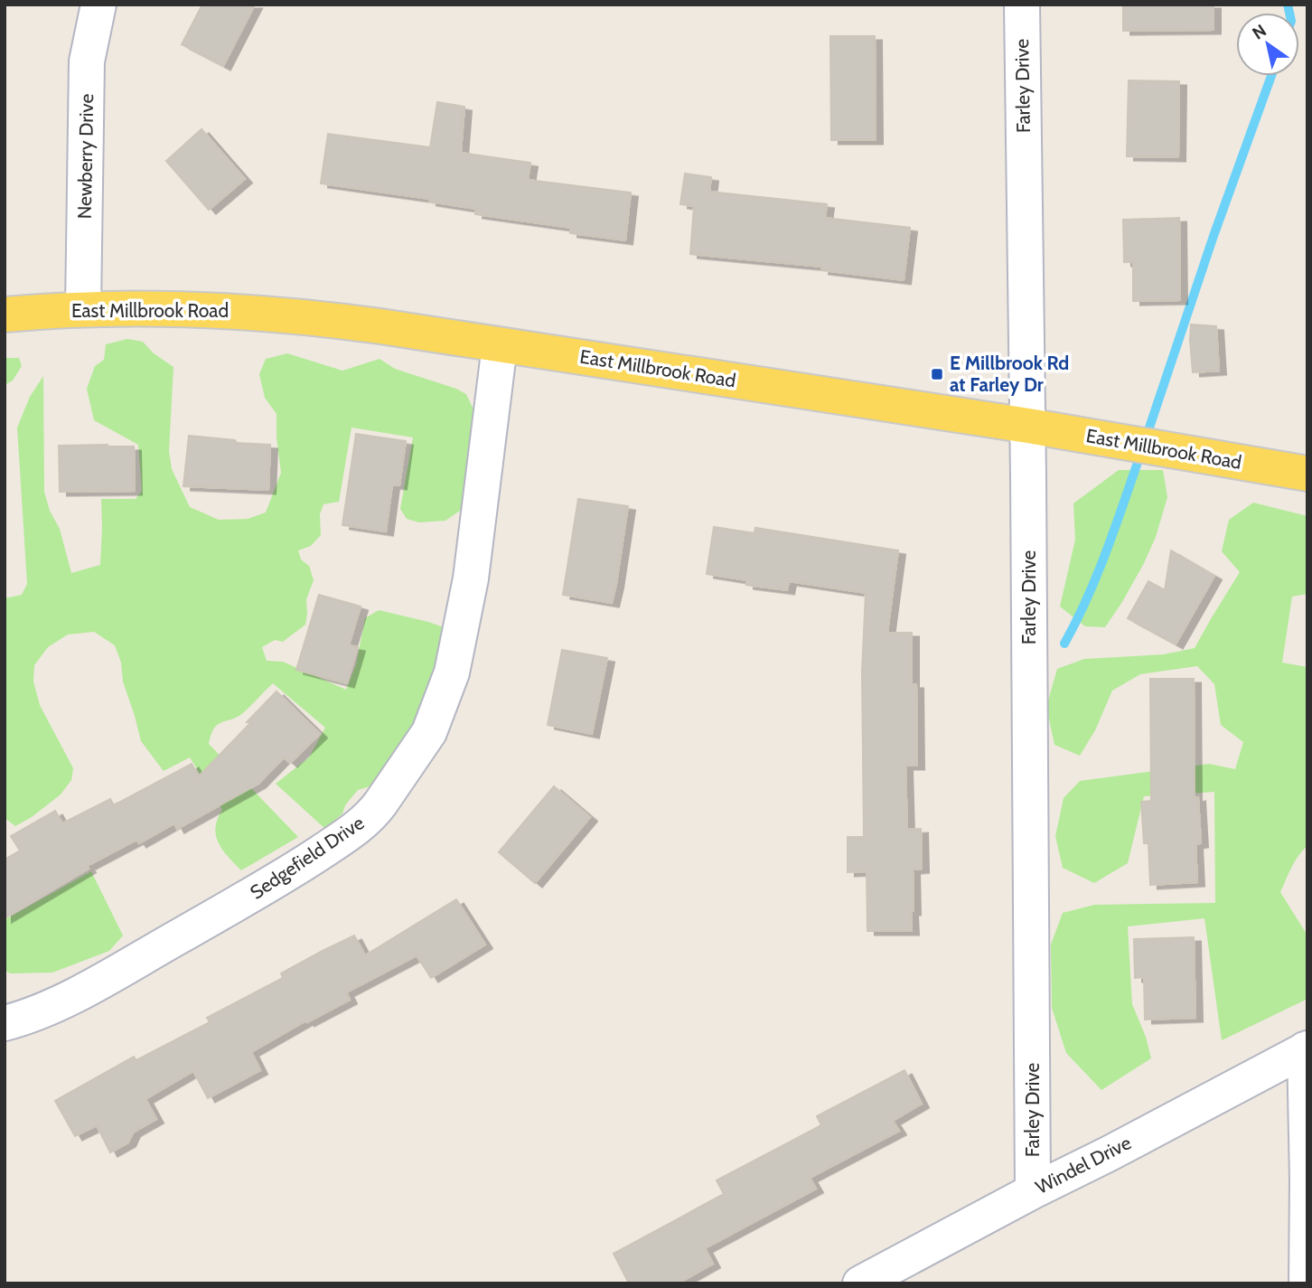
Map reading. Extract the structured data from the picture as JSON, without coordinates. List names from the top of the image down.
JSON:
{
  "streets": {
    "main road": ["East Millbrook Road"],
    "street": [
      "Farley Drive",
      "Newberry Drive",
      "Sedgefield Drive",
      "Windel Drive"
    ]
  },
  "crossings": [
    ["Farley Drive", "East Millbrook Road"],
    ["Farley Drive", "Windel Drive"],
    ["Newberry Drive", "East Millbrook Road"],
    ["East Millbrook Road", "Sedgefield Drive"]
  ],
  "places": {
    "transit": ["E Millbrook Rd at Farley Dr"]
  },
  "north": "top left"
}
